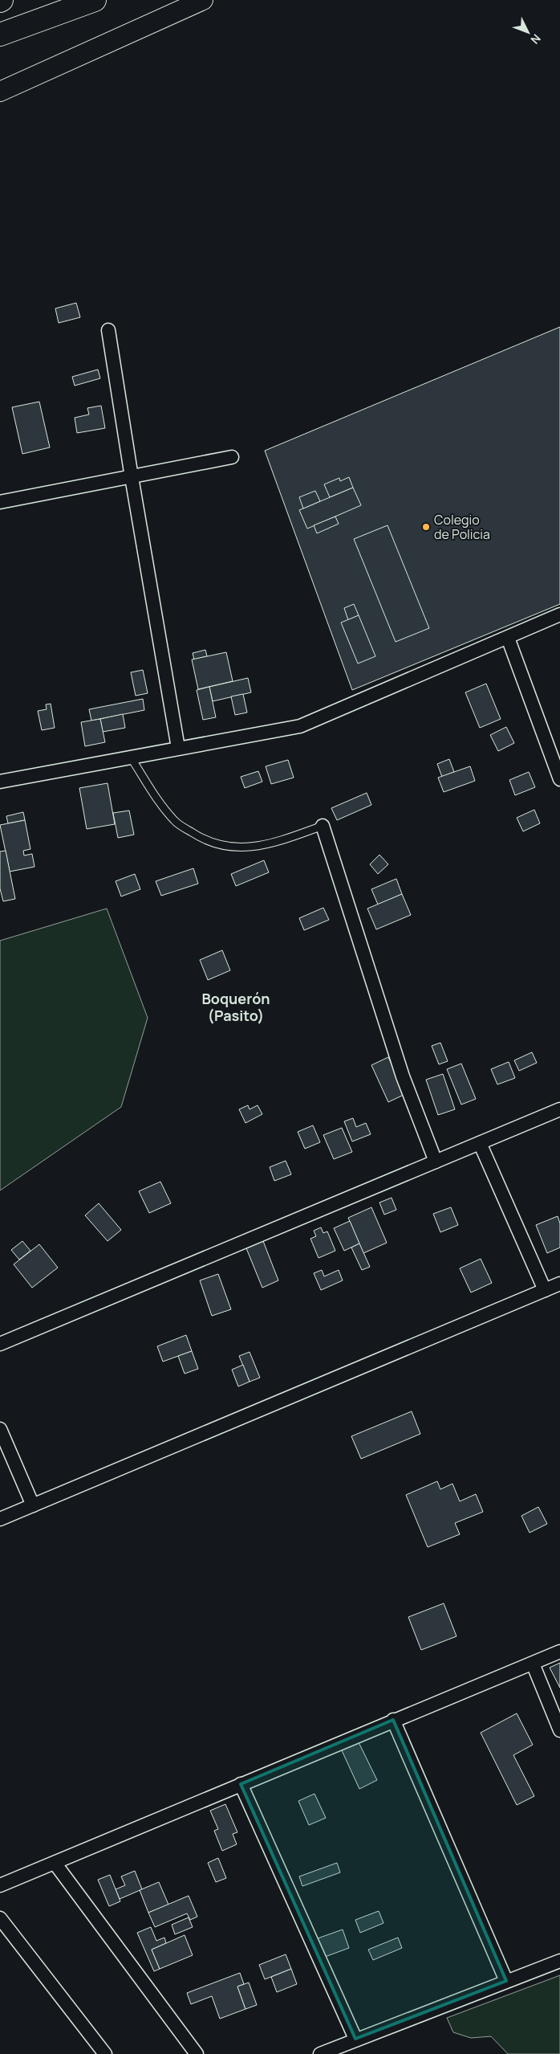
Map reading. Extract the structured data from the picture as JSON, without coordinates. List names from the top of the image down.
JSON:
{
  "districts": ["Boquerón (Pasito)"],
  "places": ["Colegio de Policia"],
  "north": "bottom right"
}
